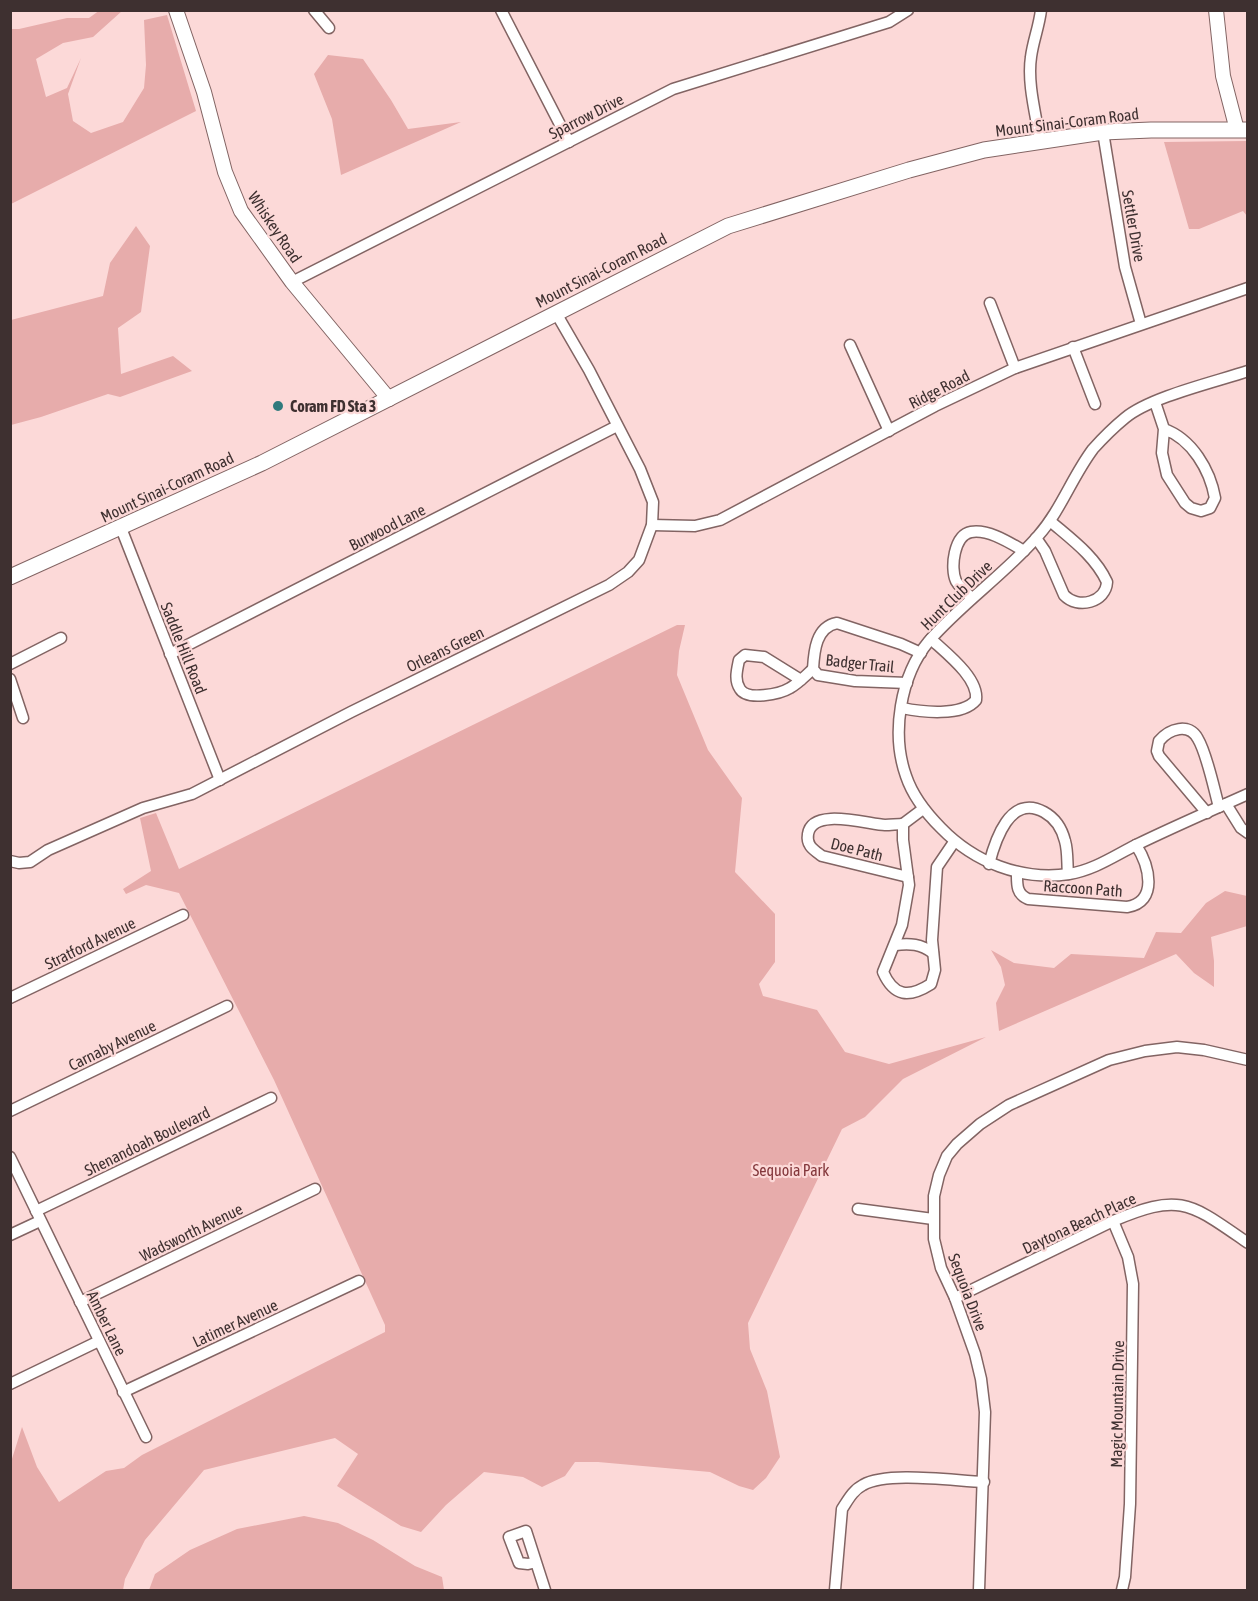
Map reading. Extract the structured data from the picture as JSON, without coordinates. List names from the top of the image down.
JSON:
{
  "streets": {
    "main road": ["Mount Sinai-Coram Road"],
    "street": [
      "Sparrow Drive",
      "Settler Drive",
      "Whiskey Road",
      "Ridge Road",
      "Burwood Lane",
      "Hunt Club Drive",
      "Saddle Hill Road",
      "Orleans Green",
      "Badger Trail",
      "Doe Path",
      "Raccoon Path",
      "Stratford Avenue",
      "Carnaby Avenue",
      "Shenandoah Boulevard",
      "Daytona Beach Place",
      "Wadsworth Avenue",
      "Sequoia Drive",
      "Amber Lane",
      "Latimer Avenue",
      "Magic Mountain Drive"
    ]
  },
  "crossings": [
    ["Sparrow Drive", "Whiskey Road"],
    ["Mount Sinai-Coram Road", "Settler Drive"],
    ["Mount Sinai-Coram Road", "Whiskey Road"],
    ["Mount Sinai-Coram Road", "Saddle Hill Road"],
    ["Mount Sinai-Coram Road", "Orleans Green"],
    ["Settler Drive", "Ridge Road"],
    ["Ridge Road", "Orleans Green"],
    ["Burwood Lane", "Saddle Hill Road"],
    ["Burwood Lane", "Orleans Green"],
    ["Hunt Club Drive", "Badger Trail"],
    ["Hunt Club Drive", "Raccoon Path"],
    ["Saddle Hill Road", "Orleans Green"],
    ["Shenandoah Boulevard", "Amber Lane"],
    ["Daytona Beach Place", "Sequoia Drive"],
    ["Daytona Beach Place", "Magic Mountain Drive"],
    ["Wadsworth Avenue", "Amber Lane"],
    ["Amber Lane", "Latimer Avenue"]
  ],
  "parks": ["Sequoia Park"],
  "places": ["Coram FD Sta 3"]
}
